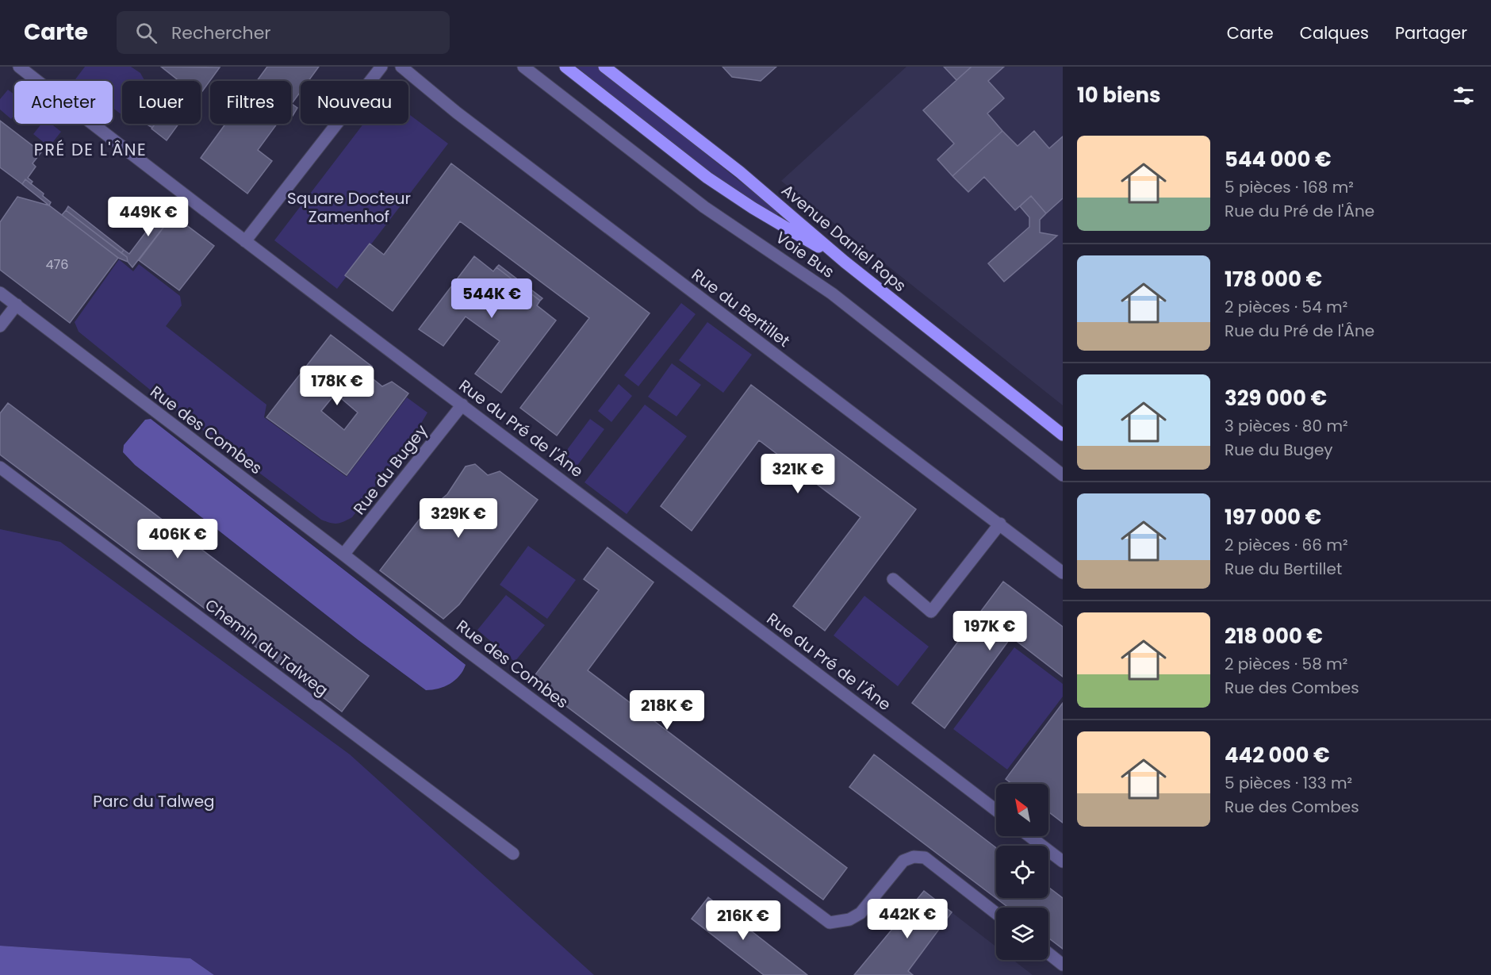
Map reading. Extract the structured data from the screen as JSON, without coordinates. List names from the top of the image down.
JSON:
{
  "streets": {
    "main road": ["Avenue Daniel Rops"],
    "street": [
      "Voie Bus",
      "Rue du Bertillet",
      "Rue du Pré de l'Âne",
      "Rue des Combes",
      "Rue du Bugey",
      "Chemin du Talweg"
    ]
  },
  "crossings": [
    ["Rue du Pré de l'Âne", "Rue du Bugey"],
    ["Rue des Combes", "Rue du Bugey"]
  ],
  "districts": ["PRÉ DE L'ÂNE"],
  "parks": ["Square Docteur Zamenhof", "Parc du Talweg"],
  "house_numbers": ["476"],
  "north": "top left",
  "page": {
    "header": "Carte",
    "search": "Rechercher",
    "nav": ["Carte", "Calques", "Partager"],
    "heading": "10 biens",
    "chip": [
      "Acheter",
      "Louer",
      "Filtres",
      "Nouveau"
    ],
    "list": [
      {
        "name": "544 000 €",
        "note": "5 pièces · 168 m² · Rue du Pré de l'Âne"
      },
      {
        "name": "178 000 €",
        "note": "2 pièces · 54 m² · Rue du Pré de l'Âne"
      },
      {
        "name": "329 000 €",
        "note": "3 pièces · 80 m² · Rue du Bugey"
      },
      {
        "name": "197 000 €",
        "note": "2 pièces · 66 m² · Rue du Bertillet"
      },
      {
        "name": "218 000 €",
        "note": "2 pièces · 58 m² · Rue des Combes"
      },
      {
        "name": "442 000 €",
        "note": "5 pièces · 133 m² · Rue des Combes"
      }
    ],
    "price": [
      "449K €",
      "544K €",
      "178K €",
      "321K €",
      "329K €",
      "406K €",
      "197K €",
      "218K €",
      "442K €",
      "216K €"
    ]
  }
}
